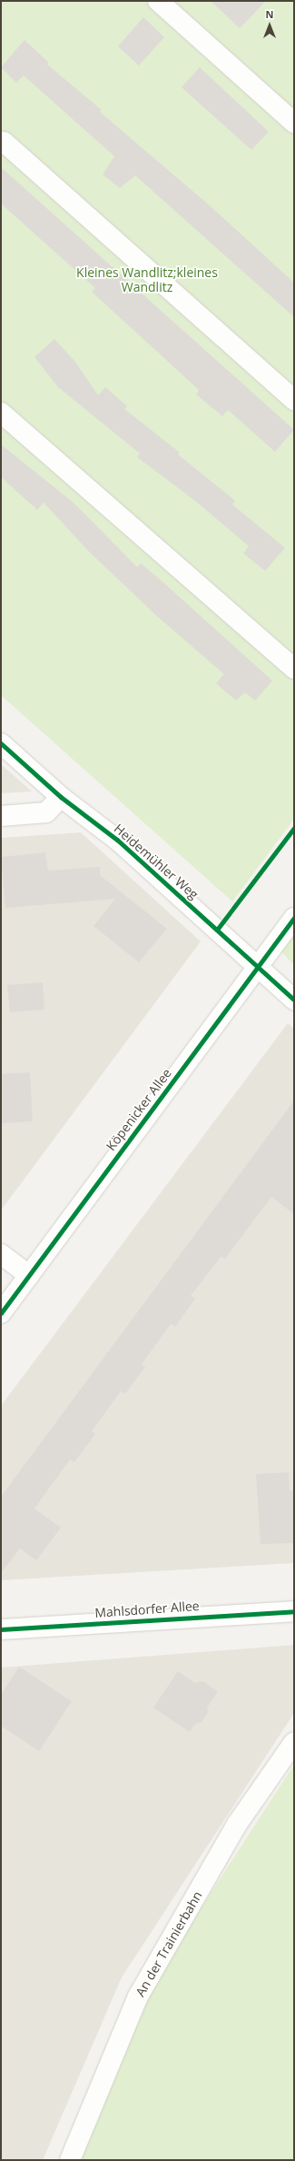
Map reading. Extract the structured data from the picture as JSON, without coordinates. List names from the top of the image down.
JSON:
{
  "streets": {
    "street": [
      "Heidemühler Weg",
      "Köpenicker Allee",
      "Mahlsdorfer Allee",
      "An der Trainierbahn"
    ]
  },
  "crossings": [
    ["Heidemühler Weg", "Köpenicker Allee"]
  ],
  "parks": ["Kleines Wandlitz;kleines Wandlitz"],
  "north": "top"
}
